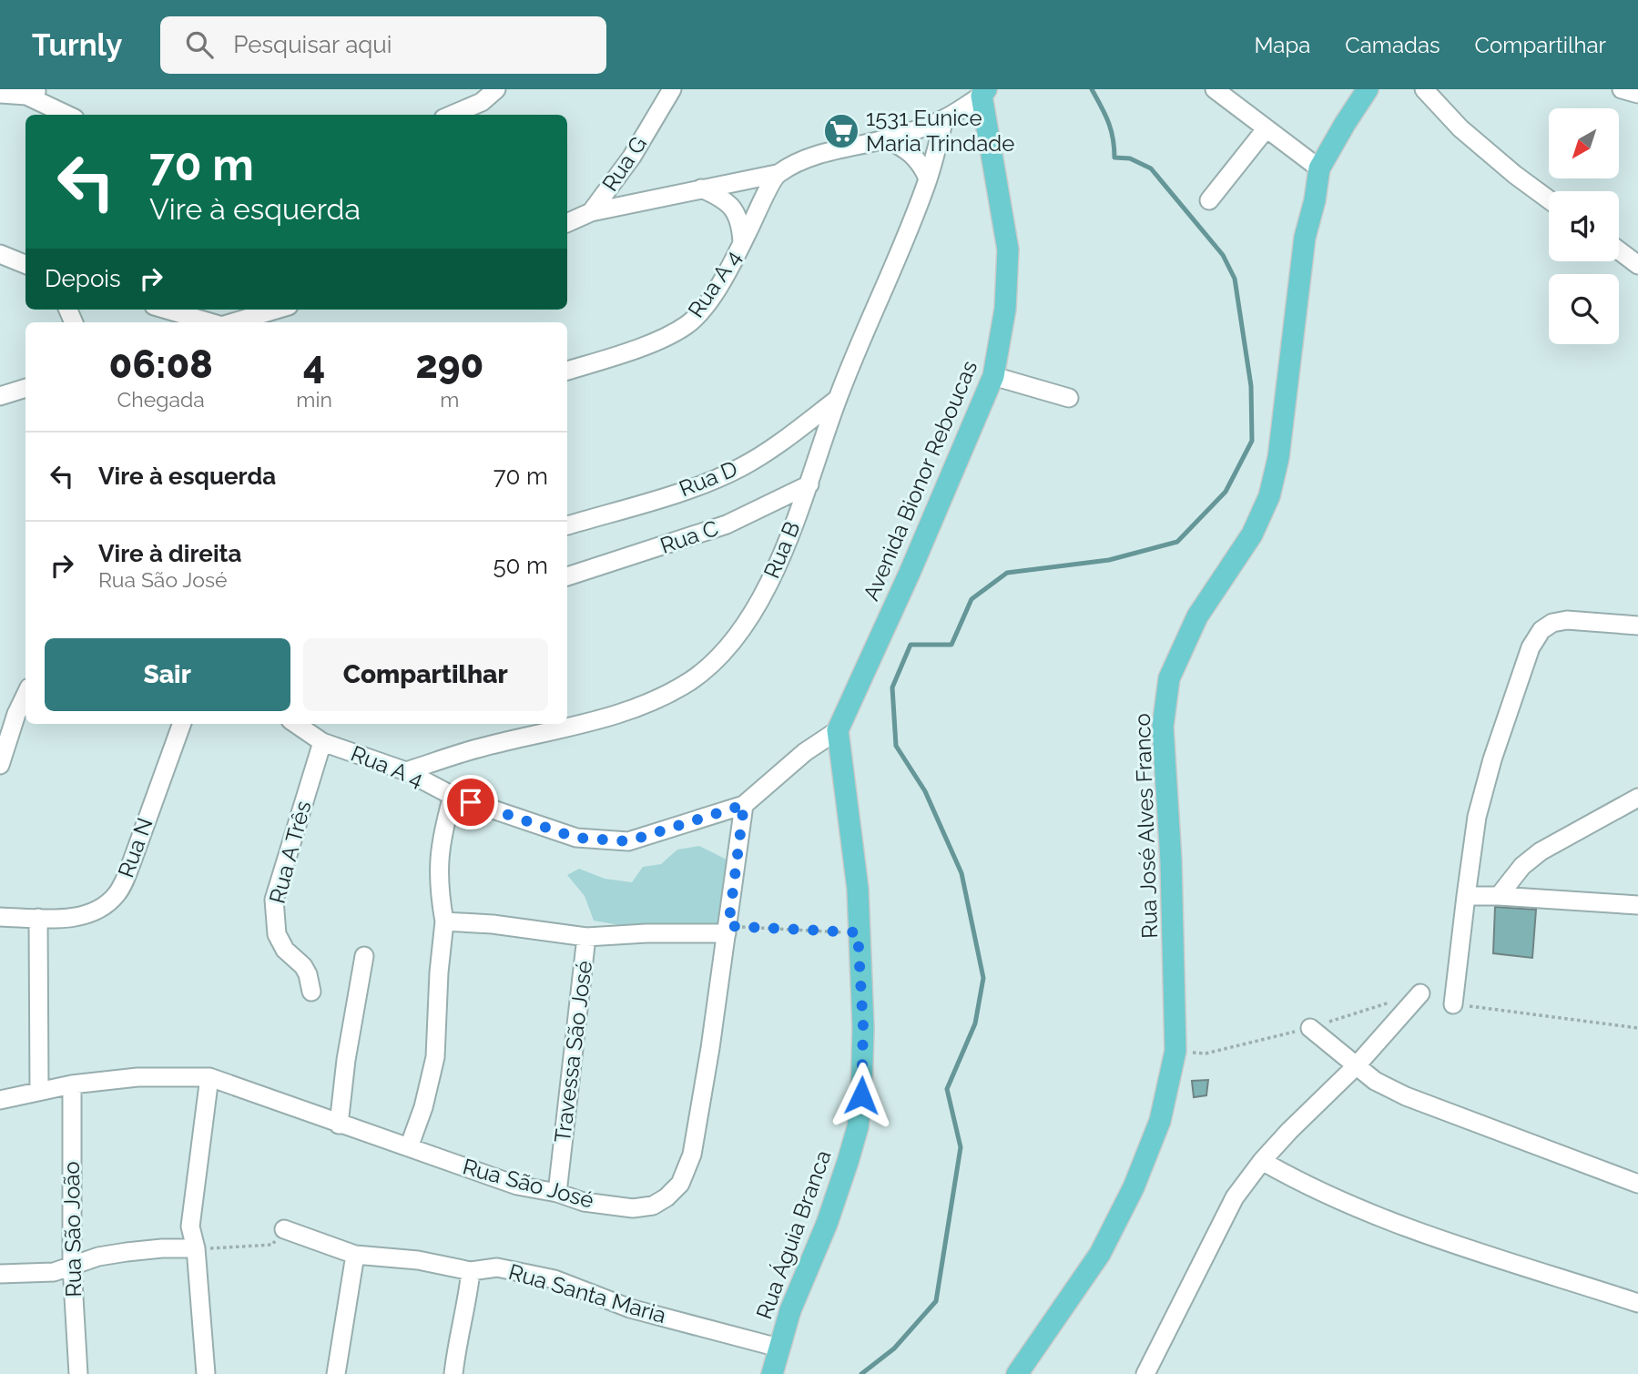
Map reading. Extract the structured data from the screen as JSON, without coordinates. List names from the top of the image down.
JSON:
{
  "streets": {
    "main road": ["Avenida Bionor Reboucas", "Rua José Alves Franco", "Rua Águia Branca"],
    "street": [
      "Rua G",
      "Rua A 4",
      "Rua D",
      "Rua C",
      "Rua B",
      "Rua N",
      "Rua A Três",
      "Travessa São José",
      "Rua São José",
      "Rua São João",
      "Rua Santa Maria"
    ]
  },
  "crossings": [
    ["Rua A 4", "Rua B"],
    ["Rua A 4", "Rua A Três"],
    ["Rua A 4", "Rua São José"],
    ["Rua D", "Rua B"],
    ["Avenida Bionor Reboucas", "Rua Águia Branca"],
    ["Rua C", "Rua B"],
    ["Travessa São José", "Rua São José"],
    ["Rua São José", "Rua São João"],
    ["Rua Águia Branca", "Rua Santa Maria"]
  ],
  "places": {
    "supermarket": ["1531 Eunice Maria Trindade"]
  },
  "north": "bottom left",
  "page": {
    "header": "Turnly",
    "search": "Pesquisar aqui",
    "nav": ["Mapa", "Camadas", "Compartilhar"],
    "turn": ["70 m", "Vire à esquerda"],
    "then": "Depois",
    "eta": [
      "06:08",
      "Chegada",
      "4",
      "min",
      "290",
      "m"
    ],
    "list": [
      {
        "name": "Vire à esquerda",
        "value": "70 m"
      },
      {
        "name": "Vire à direita",
        "note": "Rua São José",
        "value": "50 m"
      }
    ],
    "buttons": ["Sair", "Compartilhar"]
  }
}
